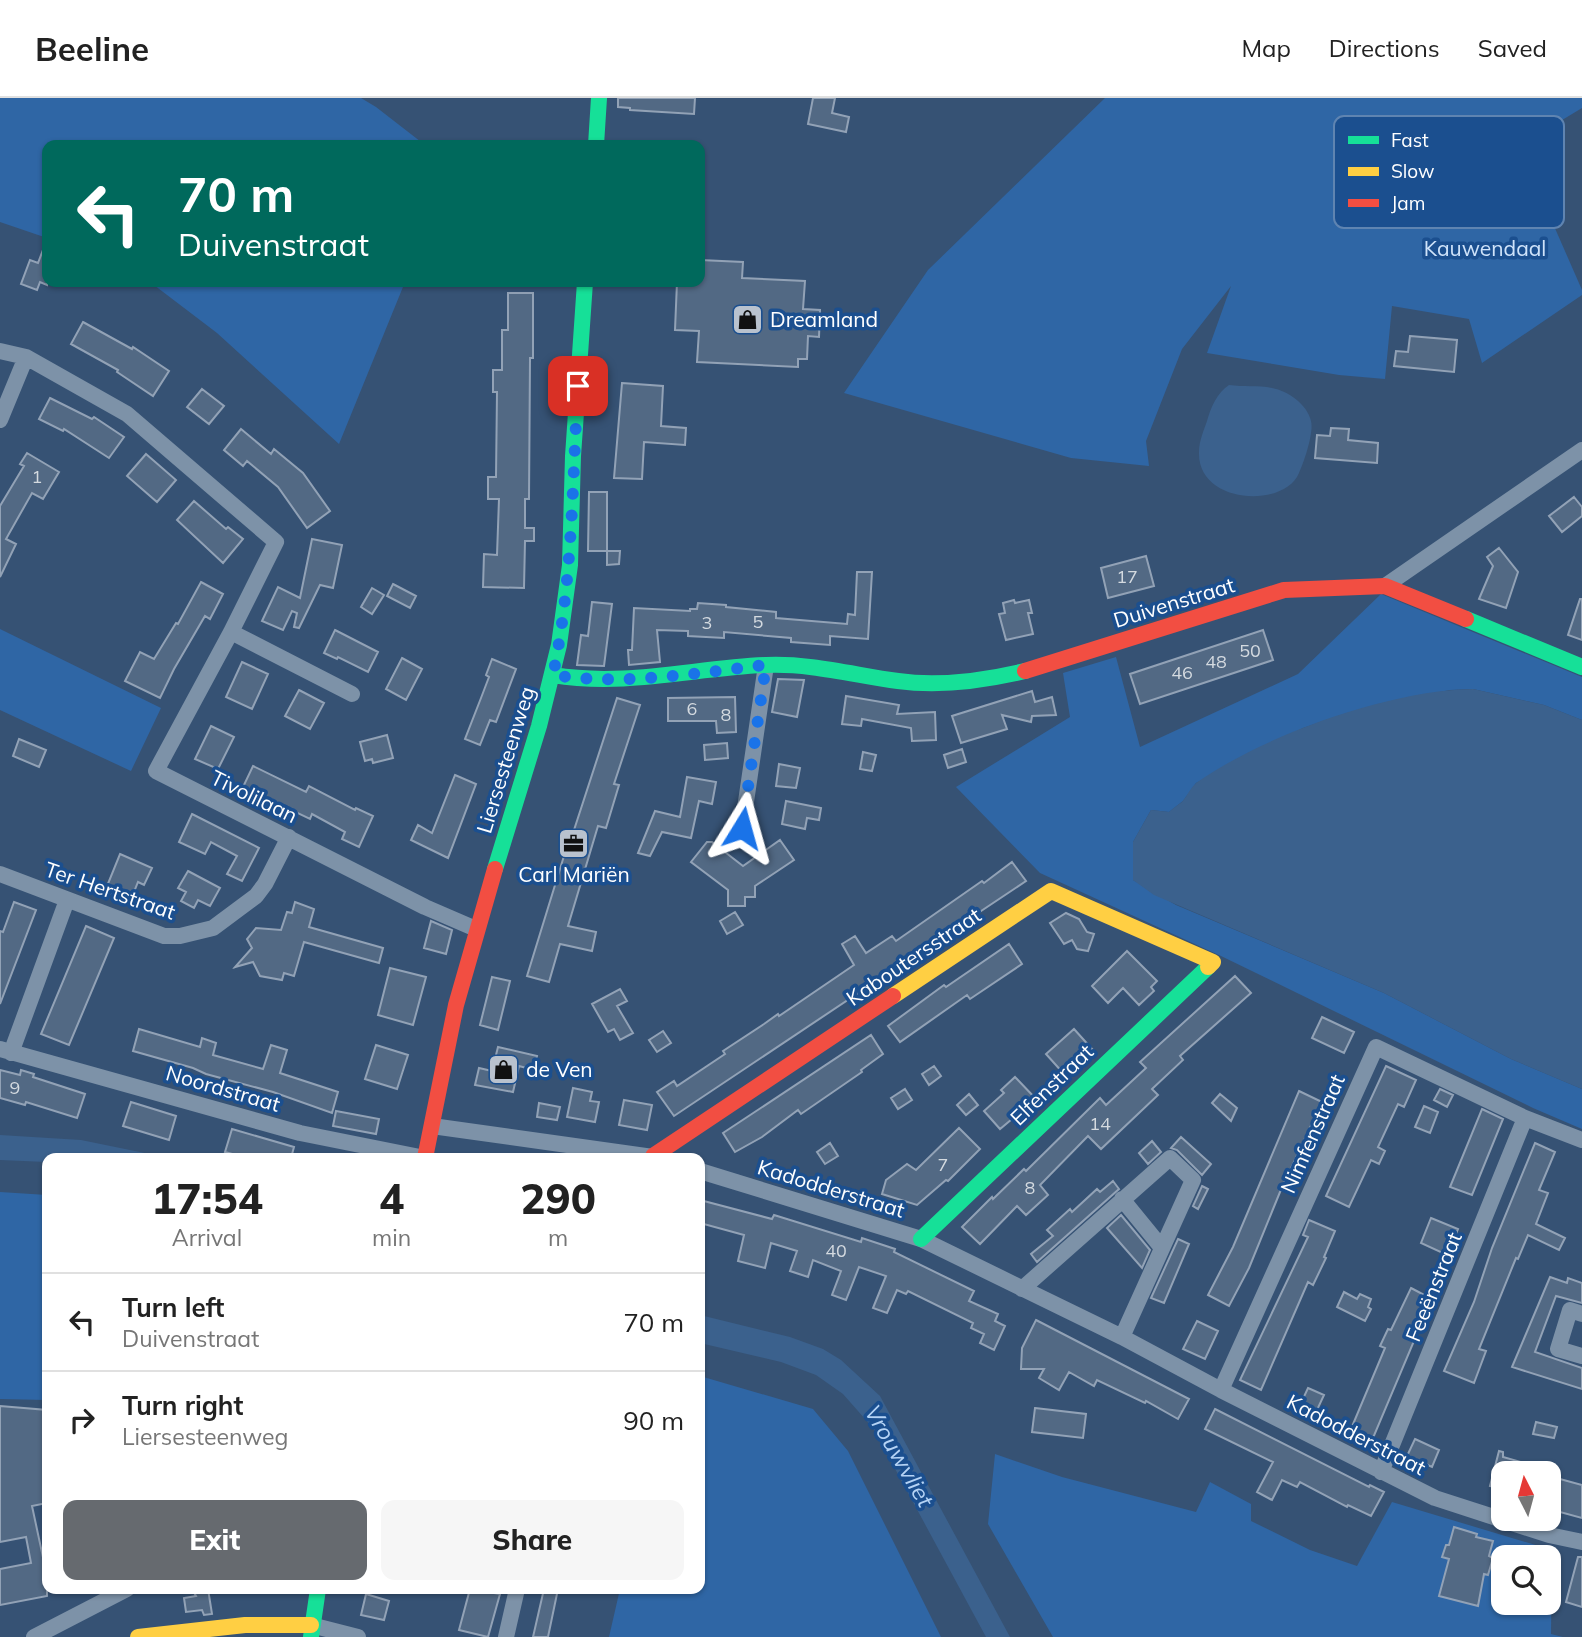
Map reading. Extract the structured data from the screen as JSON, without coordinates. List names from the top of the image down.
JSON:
{
  "streets": {
    "street": [
      "Duivenstraat",
      "Liersesteenweg",
      "Tivolilaan",
      "Ter Hertstraat",
      "Kaboutersstraat",
      "Elfenstraat",
      "Noordstraat",
      "Nimfenstraat",
      "Kadodderstraat",
      "Feeënstraat"
    ]
  },
  "crossings": [
    ["Duivenstraat", "Liersesteenweg"],
    ["Liersesteenweg", "Tivolilaan"],
    ["Tivolilaan", "Ter Hertstraat"],
    ["Ter Hertstraat", "Noordstraat"],
    ["Kaboutersstraat", "Elfenstraat"],
    ["Elfenstraat", "Kadodderstraat"],
    ["Nimfenstraat", "Kadodderstraat"],
    ["Nimfenstraat", "Feeënstraat"],
    ["Kadodderstraat", "Feeënstraat"]
  ],
  "water": ["Vrouwvliet"],
  "parks": ["Kauwendaal"],
  "places": {
    "shop": ["Dreamland", "de Ven"],
    "office": ["Carl Mariën"]
  },
  "house_numbers": [
    "1",
    "17",
    "5",
    "3",
    "50",
    "48",
    "46",
    "6",
    "8",
    "9",
    "14",
    "7",
    "8",
    "40"
  ],
  "legend": ["Fast", "Slow", "Jam"],
  "north": "top",
  "page": {
    "header": "Beeline",
    "nav": ["Map", "Directions", "Saved"],
    "turn": ["70 m", "Duivenstraat"],
    "eta": [
      "17:54",
      "Arrival",
      "4",
      "min",
      "290",
      "m"
    ],
    "list": [
      {
        "name": "Turn left",
        "note": "Duivenstraat",
        "value": "70 m"
      },
      {
        "name": "Turn right",
        "note": "Liersesteenweg",
        "value": "90 m"
      }
    ],
    "buttons": ["Exit", "Share"]
  }
}
